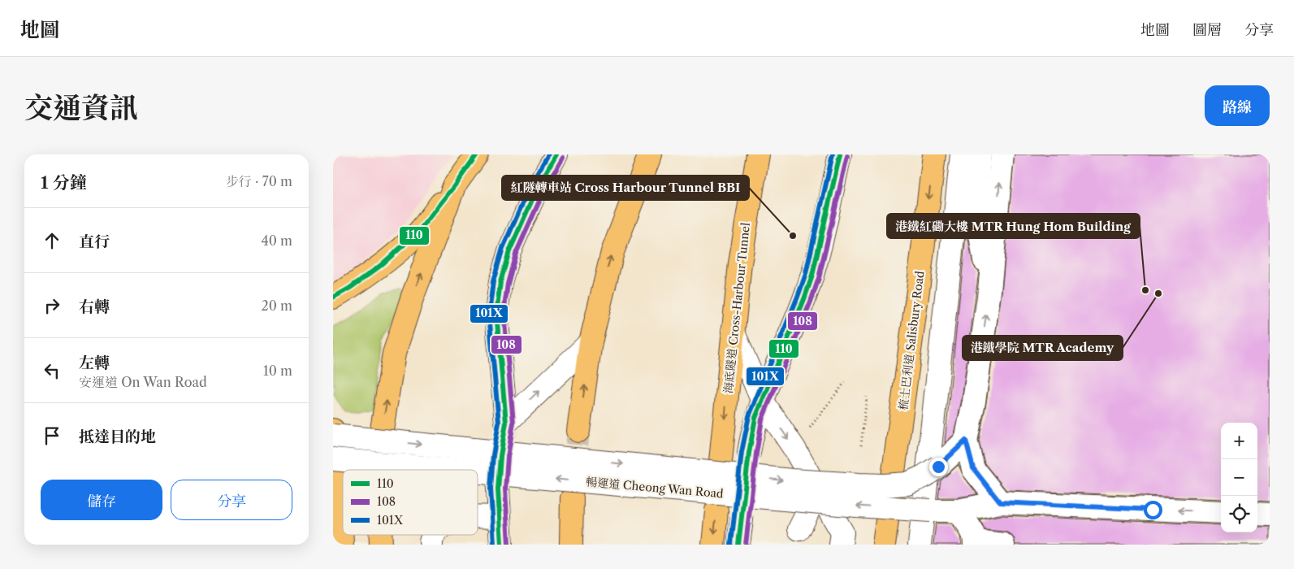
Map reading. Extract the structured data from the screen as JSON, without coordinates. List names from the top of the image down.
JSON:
{
  "streets": {
    "main road": ["海底隧道 Cross-Harbour Tunnel", "梳士巴利道 Salisbury Road"],
    "street": ["暢運道 Cheong Wan Road"]
  },
  "one_way": ["梳士巴利道 Salisbury Road"],
  "places": ["紅隧轉車站 Cross Harbour Tunnel BBI", "港鐵紅磡大樓 MTR Hung Hom Building", "港鐵學院 MTR Academy"],
  "lines": ["transit line 110", "transit line 101X", "transit line 108"],
  "legend": ["110", "108", "101X"],
  "page": {
    "header": "地圖",
    "nav": ["地圖", "圖層", "分享"],
    "title": "交通資訊",
    "buttons": [
      "路線",
      ["儲存", "分享"]
    ],
    "heading": ["1 分鐘", "步行 · 70 m"],
    "list": [
      ["直行", "40 m"],
      ["右轉", "20 m"],
      ["左轉", "安運道 On Wan Road", "10 m"],
      "抵達目的地"
    ],
    "map_buttons": ["+", "−"]
  }
}
